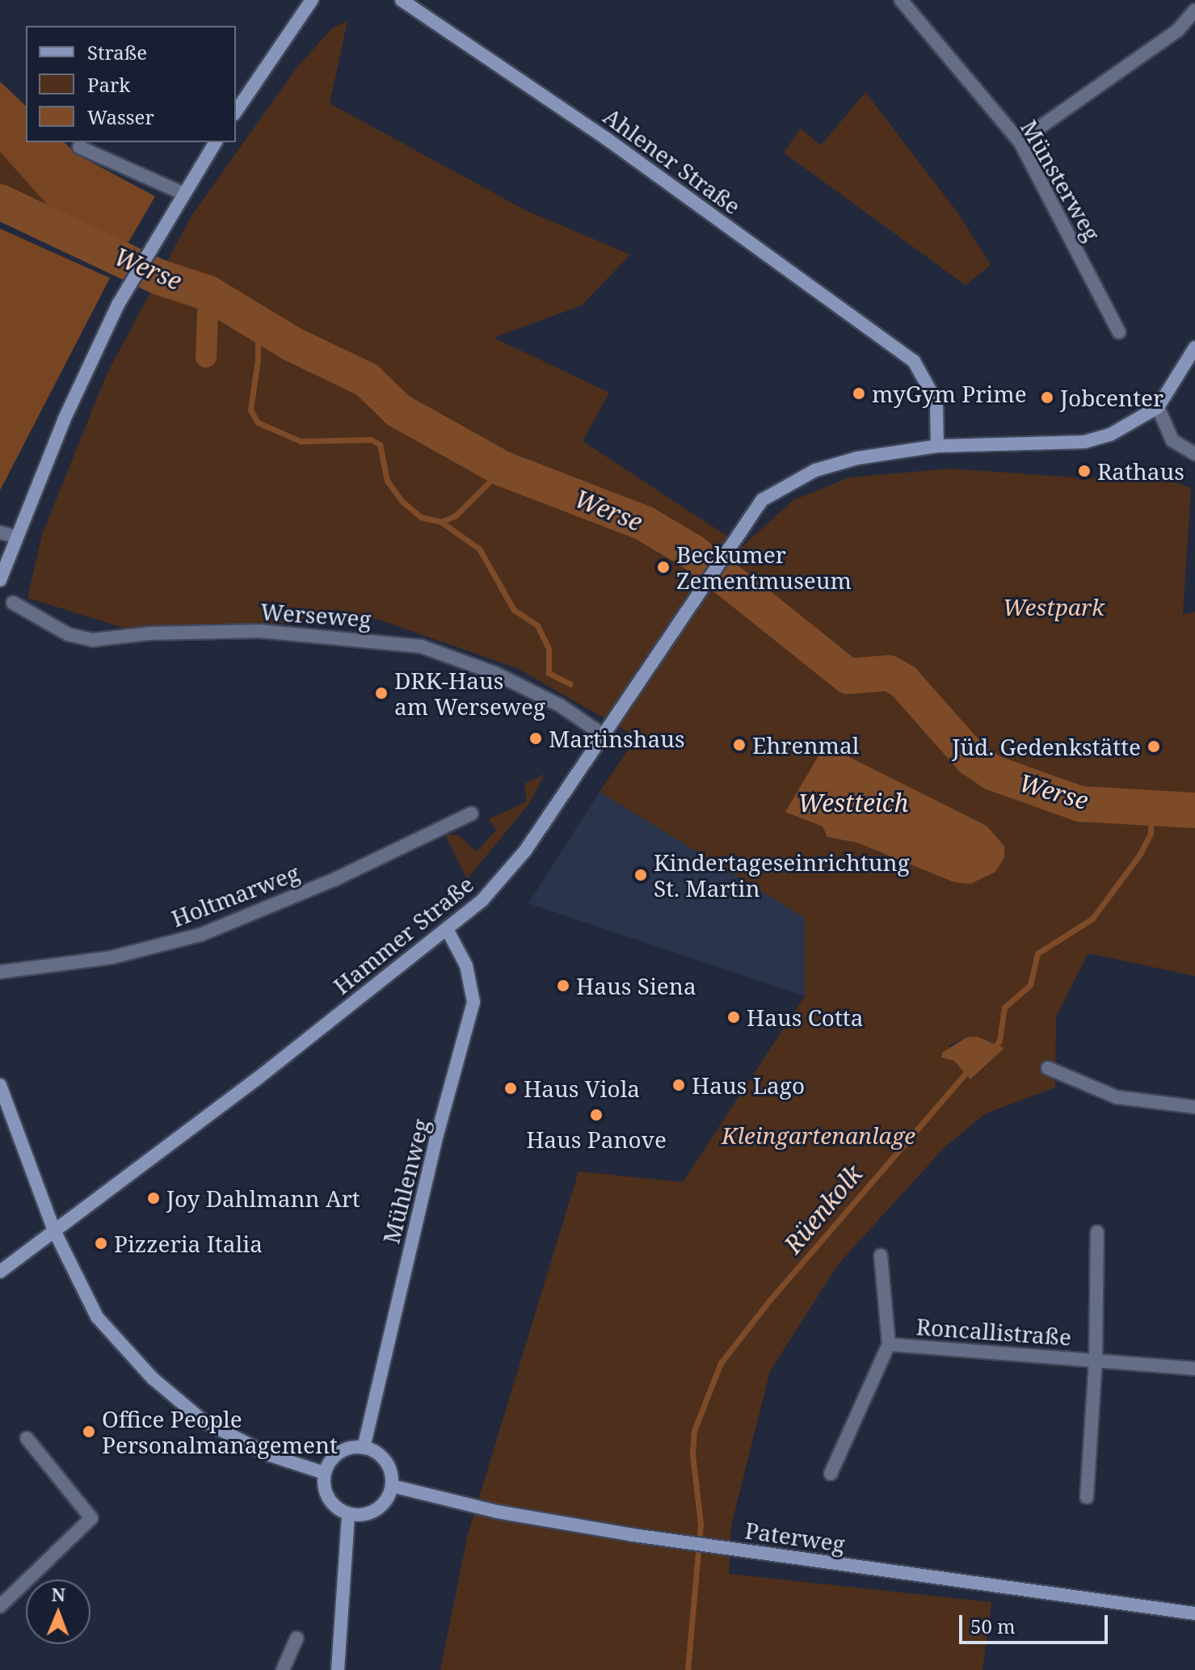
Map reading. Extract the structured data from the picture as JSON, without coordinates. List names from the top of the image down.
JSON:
{
  "streets": {
    "main road": [
      "Ahlener Straße",
      "Hammer Straße",
      "Mühlenweg",
      "Paterweg"
    ],
    "street": [
      "Münsterweg",
      "Werseweg",
      "Holtmarweg",
      "Roncallistraße"
    ]
  },
  "crossings": [
    ["Ahlener Straße", "Hammer Straße"],
    ["Werseweg", "Hammer Straße"],
    ["Hammer Straße", "Mühlenweg"],
    ["Mühlenweg", "Paterweg"]
  ],
  "water": ["Werse", "Westteich", "Rüenkolk"],
  "parks": ["Westpark", "Kleingartenanlage"],
  "places": [
    "myGym Prime",
    "Jobcenter",
    "Rathaus",
    "Beckumer Zementmuseum",
    "DRK-Haus am Werseweg",
    "Martinshaus",
    "Ehrenmal",
    "Jüd. Gedenkstätte",
    "Kindertageseinrichtung St. Martin",
    "Haus Siena",
    "Haus Cotta",
    "Haus Lago",
    "Haus Viola",
    "Haus Panove",
    "Joy Dahlmann Art",
    "Pizzeria Italia",
    "Office People Personalmanagement"
  ],
  "legend": ["Straße", "Park", "Wasser"],
  "scale_bar": "50 m",
  "north": "top"
}
